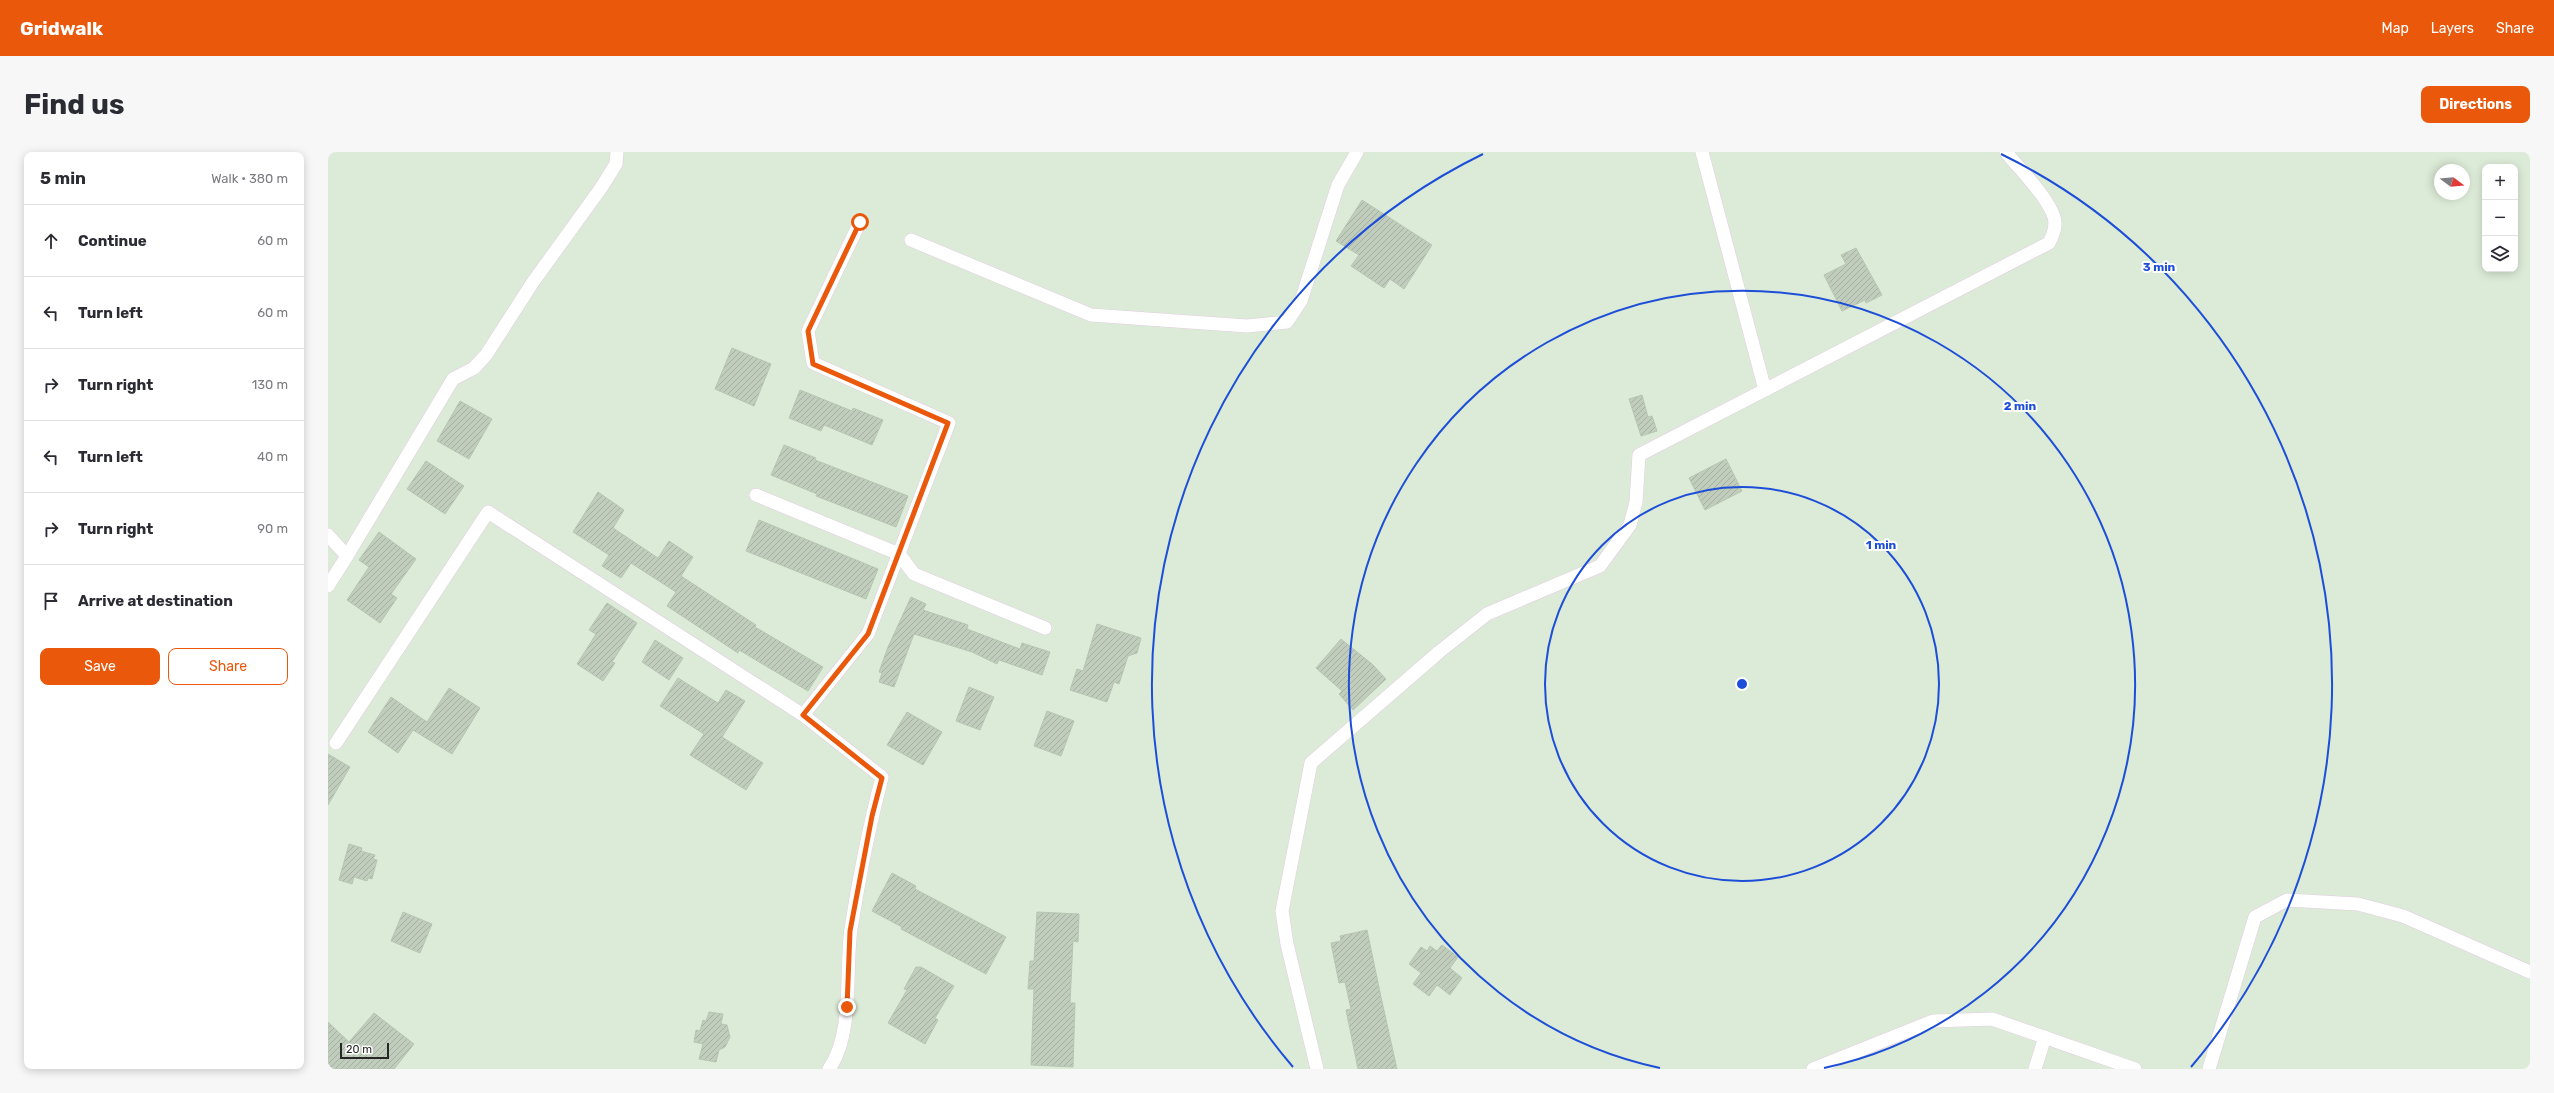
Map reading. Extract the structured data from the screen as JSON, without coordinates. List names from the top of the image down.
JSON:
{
  "scale_bar": "20 m",
  "north": "right",
  "page": {
    "header": "Gridwalk",
    "nav": ["Map", "Layers", "Share"],
    "buttons": [
      "Directions",
      ["Save", "Share"]
    ],
    "title": "Find us",
    "heading": ["5 min", "Walk · 380 m"],
    "map_buttons": ["+", "−"],
    "list": [
      ["Continue", "60 m"],
      ["Turn left", "60 m"],
      ["Turn right", "130 m"],
      ["Turn left", "40 m"],
      ["Turn right", "90 m"],
      "Arrive at destination"
    ],
    "scale": "20 m"
  },
  "rings": ["3 min", "2 min", "1 min"]
}
